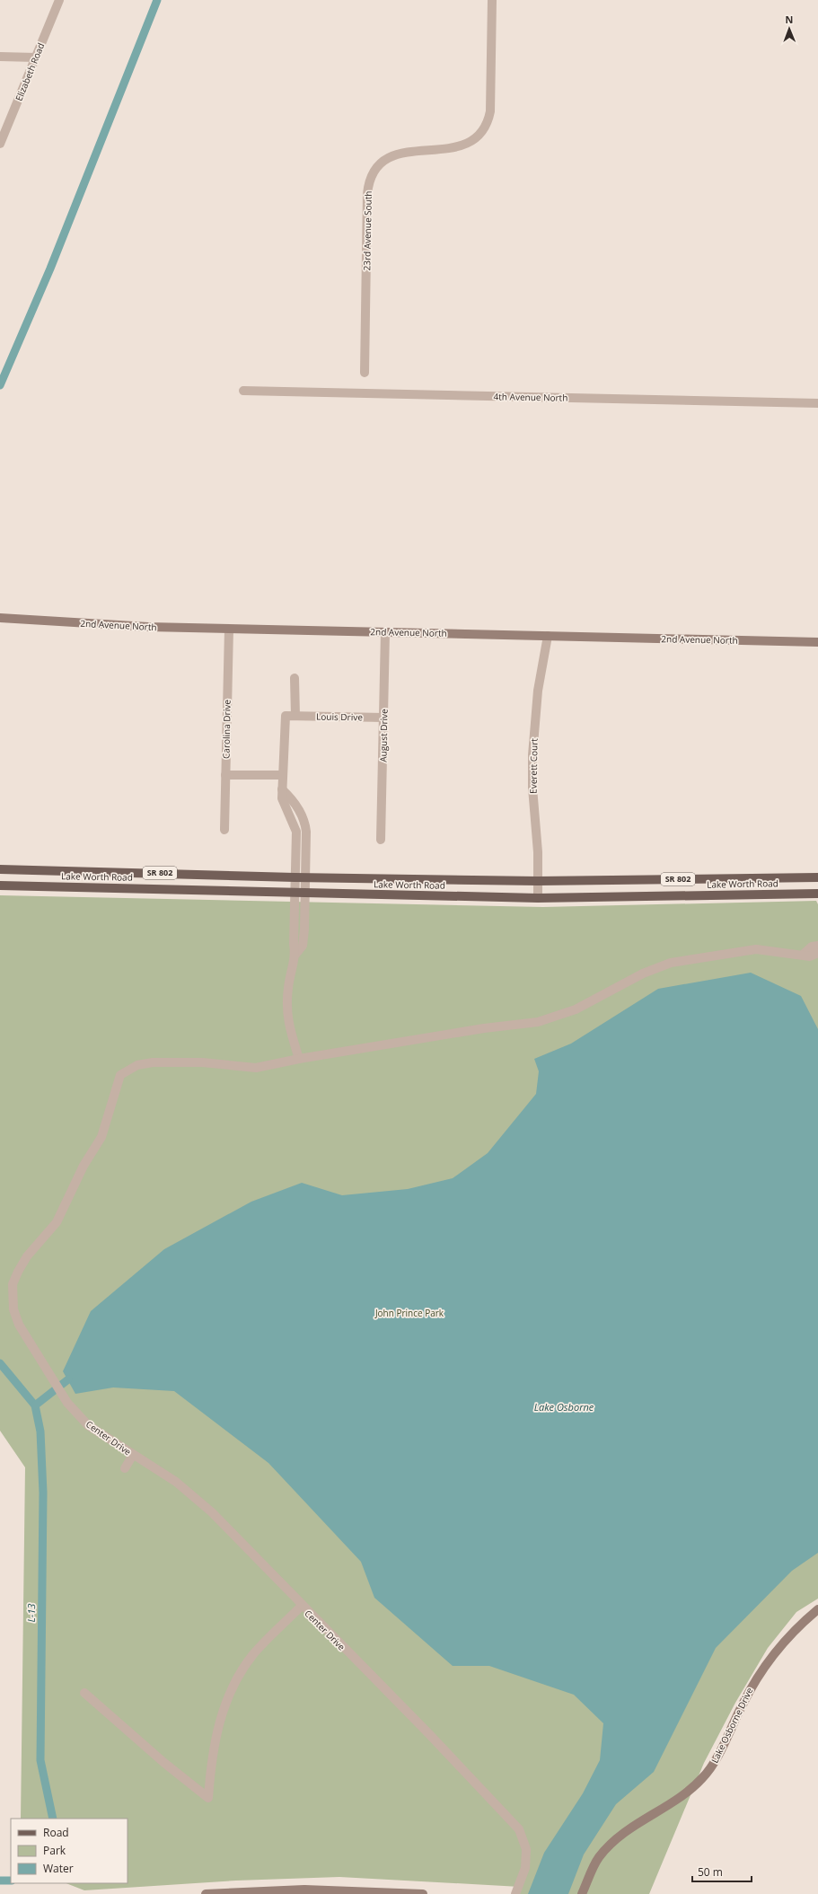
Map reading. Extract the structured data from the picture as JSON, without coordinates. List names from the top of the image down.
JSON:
{
  "streets": {
    "main road": ["SR 802", "Lake Worth Road"],
    "street": [
      "Elizabeth Road",
      "23rd Avenue South",
      "4th Avenue North",
      "2nd Avenue North",
      "Louis Drive",
      "Carolina Drive",
      "August Drive",
      "Everett Court",
      "Center Drive",
      "Lake Osborne Drive"
    ]
  },
  "crossings": [
    ["2nd Avenue North", "Carolina Drive"],
    ["2nd Avenue North", "August Drive"],
    ["2nd Avenue North", "Everett Court"],
    ["Louis Drive", "August Drive"],
    ["Everett Court", "Lake Worth Road"]
  ],
  "water": ["Lake Osborne", "L-13"],
  "parks": ["John Prince Park"],
  "legend": ["Road", "Park", "Water"],
  "scale_bar": "50 m",
  "north": "top"
}
